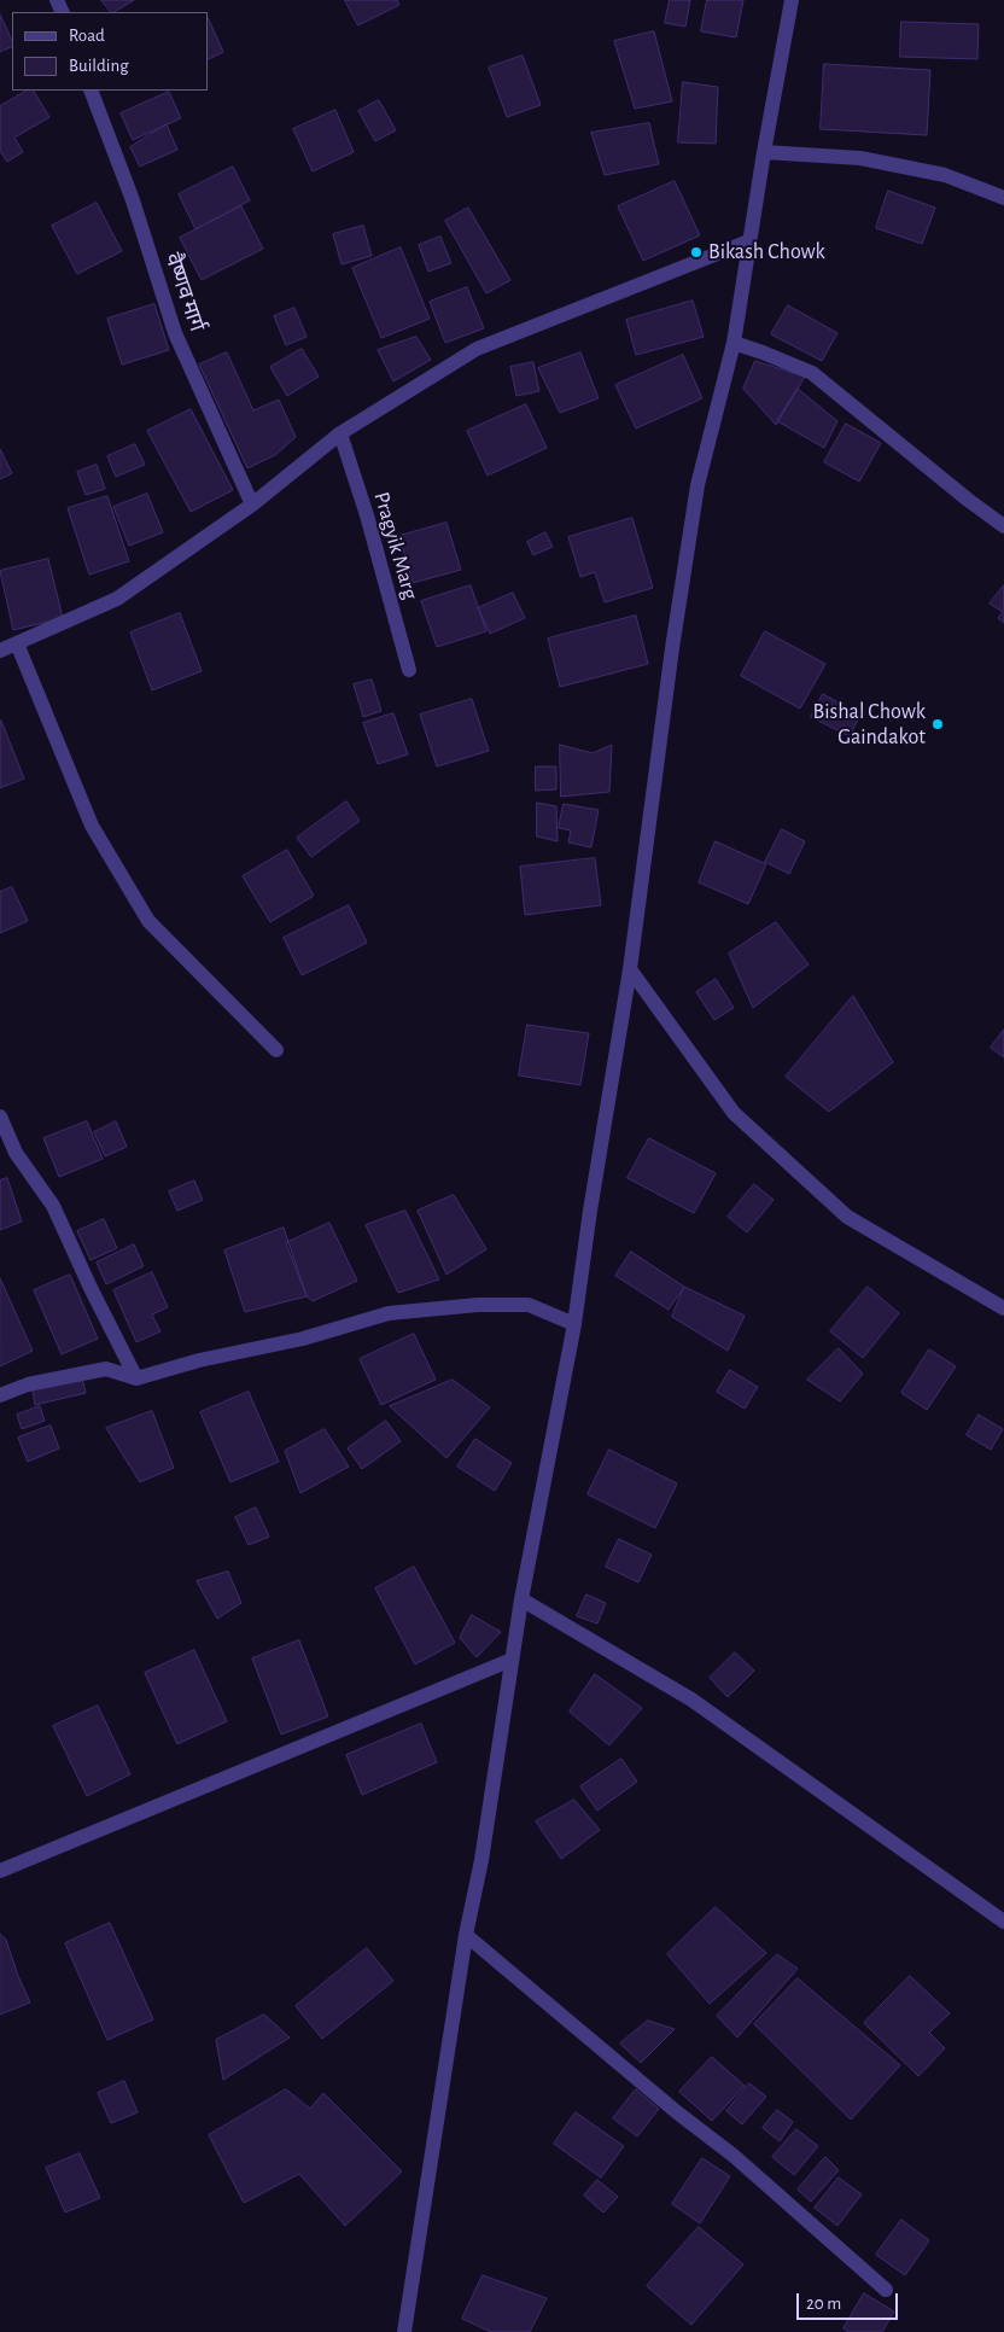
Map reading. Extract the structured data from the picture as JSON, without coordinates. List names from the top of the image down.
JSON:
{
  "streets": {
    "street": ["वैष्णव मार्ग", "Pragyik Marg"]
  },
  "places": ["Bikash Chowk", "Bishal Chowk Gaindakot"],
  "legend": ["Road", "Building"],
  "scale_bar": "20 m"
}
